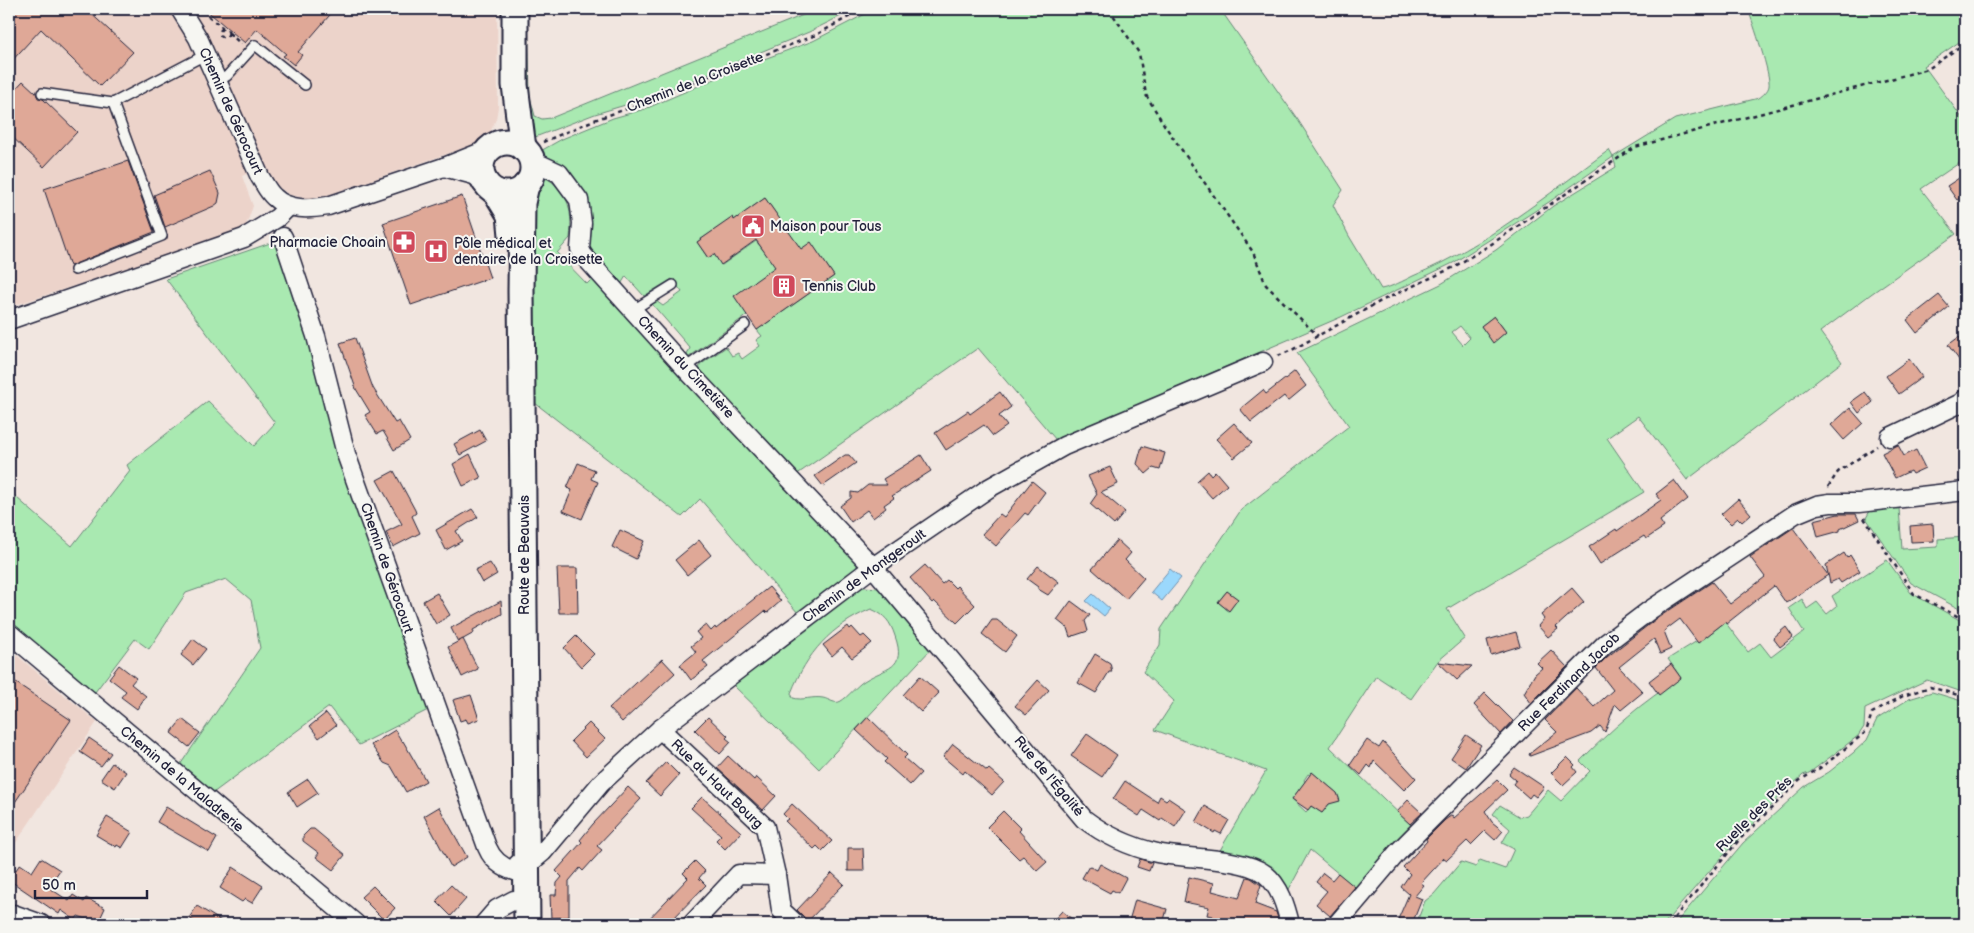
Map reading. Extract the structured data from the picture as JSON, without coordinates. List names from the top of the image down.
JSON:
{
  "streets": {
    "main road": ["Route de Beauvais"],
    "street": [
      "Chemin de Gérocourt",
      "Chemin du Cimetière",
      "Chemin de Montgeroult",
      "Rue Ferdinand Jacob",
      "Rue de l'Égalité",
      "Chemin de la Maladrerie",
      "Rue du Haut Bourg"
    ],
    "path": ["Chemin de la Croisette", "Ruelle des Prés"]
  },
  "crossings": [
    ["Chemin de la Croisette", "Chemin du Cimetière"],
    ["Chemin de la Croisette", "Route de Beauvais"],
    ["Chemin de Gérocourt", "Route de Beauvais"],
    ["Chemin de Gérocourt", "Chemin de Montgeroult"],
    ["Chemin du Cimetière", "Route de Beauvais"],
    ["Chemin du Cimetière", "Chemin de Montgeroult"],
    ["Chemin du Cimetière", "Rue de l'Égalité"],
    ["Route de Beauvais", "Chemin de Montgeroult"],
    ["Chemin de Montgeroult", "Rue de l'Égalité"],
    ["Chemin de Montgeroult", "Rue du Haut Bourg"]
  ],
  "places": {
    "public building": ["Maison pour Tous"],
    "pharmacy": ["Pharmacie Choain"],
    "hospital": ["Pôle médical et dentaire de la Croisette"],
    "building": ["Tennis Club"]
  },
  "scale_bar": "50 m"
}
